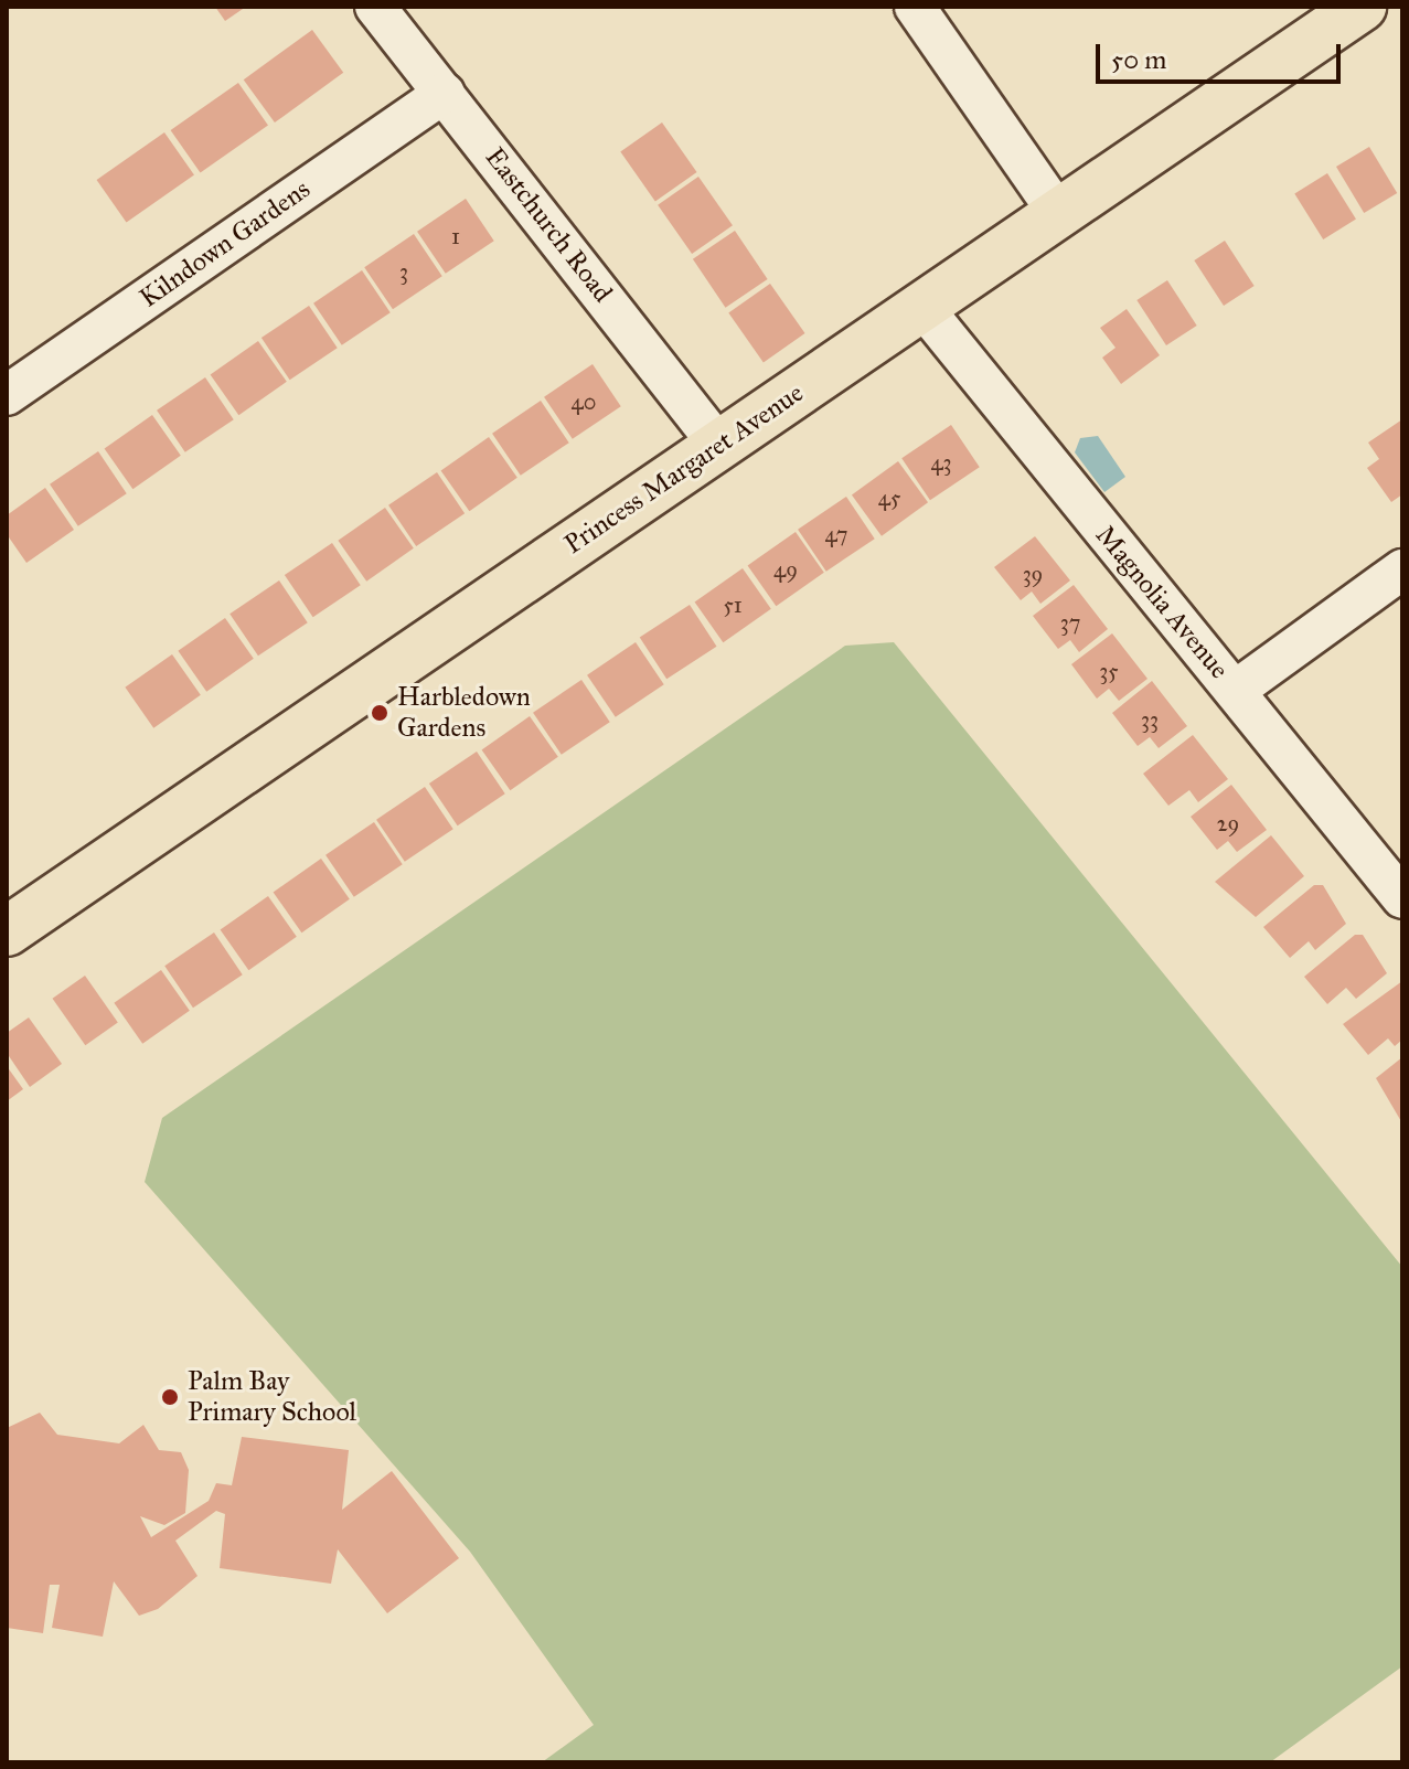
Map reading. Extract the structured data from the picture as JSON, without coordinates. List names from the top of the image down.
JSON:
{
  "streets": {
    "main road": ["Princess Margaret Avenue"],
    "street": ["Eastchurch Road", "Kilndown Gardens", "Magnolia Avenue"]
  },
  "crossings": [
    ["Eastchurch Road", "Kilndown Gardens"],
    ["Eastchurch Road", "Princess Margaret Avenue"],
    ["Princess Margaret Avenue", "Magnolia Avenue"]
  ],
  "places": ["Harbledown Gardens", "Palm Bay Primary School"],
  "house_numbers": [
    "1",
    "3",
    "40",
    "43",
    "45",
    "47",
    "49",
    "39",
    "51",
    "37",
    "35",
    "33",
    "29"
  ],
  "scale_bar": "50 m"
}
